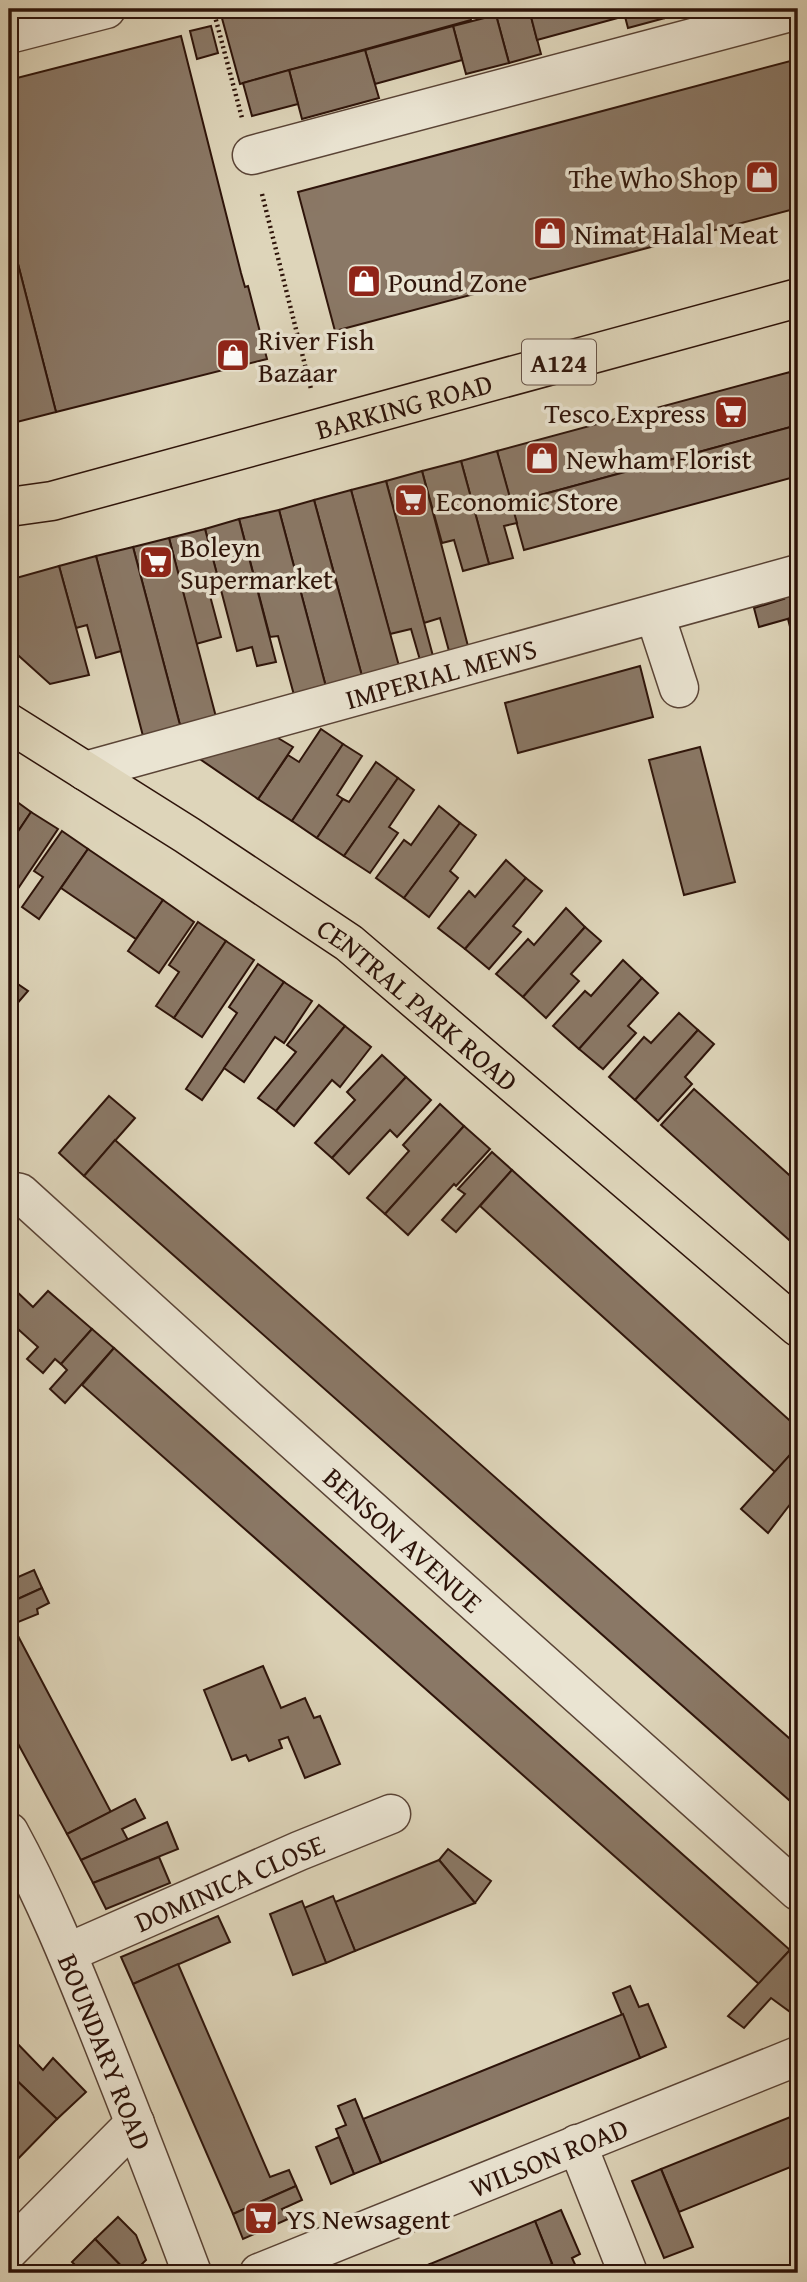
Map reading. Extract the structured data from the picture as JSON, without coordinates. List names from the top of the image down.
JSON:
{
  "streets": {
    "main road": ["A124", "BARKING ROAD", "CENTRAL PARK ROAD"],
    "street": [
      "IMPERIAL MEWS",
      "BENSON AVENUE",
      "DOMINICA CLOSE",
      "BOUNDARY ROAD",
      "WILSON ROAD"
    ]
  },
  "crossings": [
    ["IMPERIAL MEWS", "CENTRAL PARK ROAD"],
    ["DOMINICA CLOSE", "BOUNDARY ROAD"]
  ],
  "places": {
    "shop": [
      "The Who Shop",
      "Nimat Halal Meat",
      "Pound Zone",
      "River Fish Bazaar",
      "Newham Florist"
    ],
    "supermarket": [
      "Tesco Express",
      "Economic Store",
      "Boleyn Supermarket",
      "YS Newsagent"
    ]
  }
}
